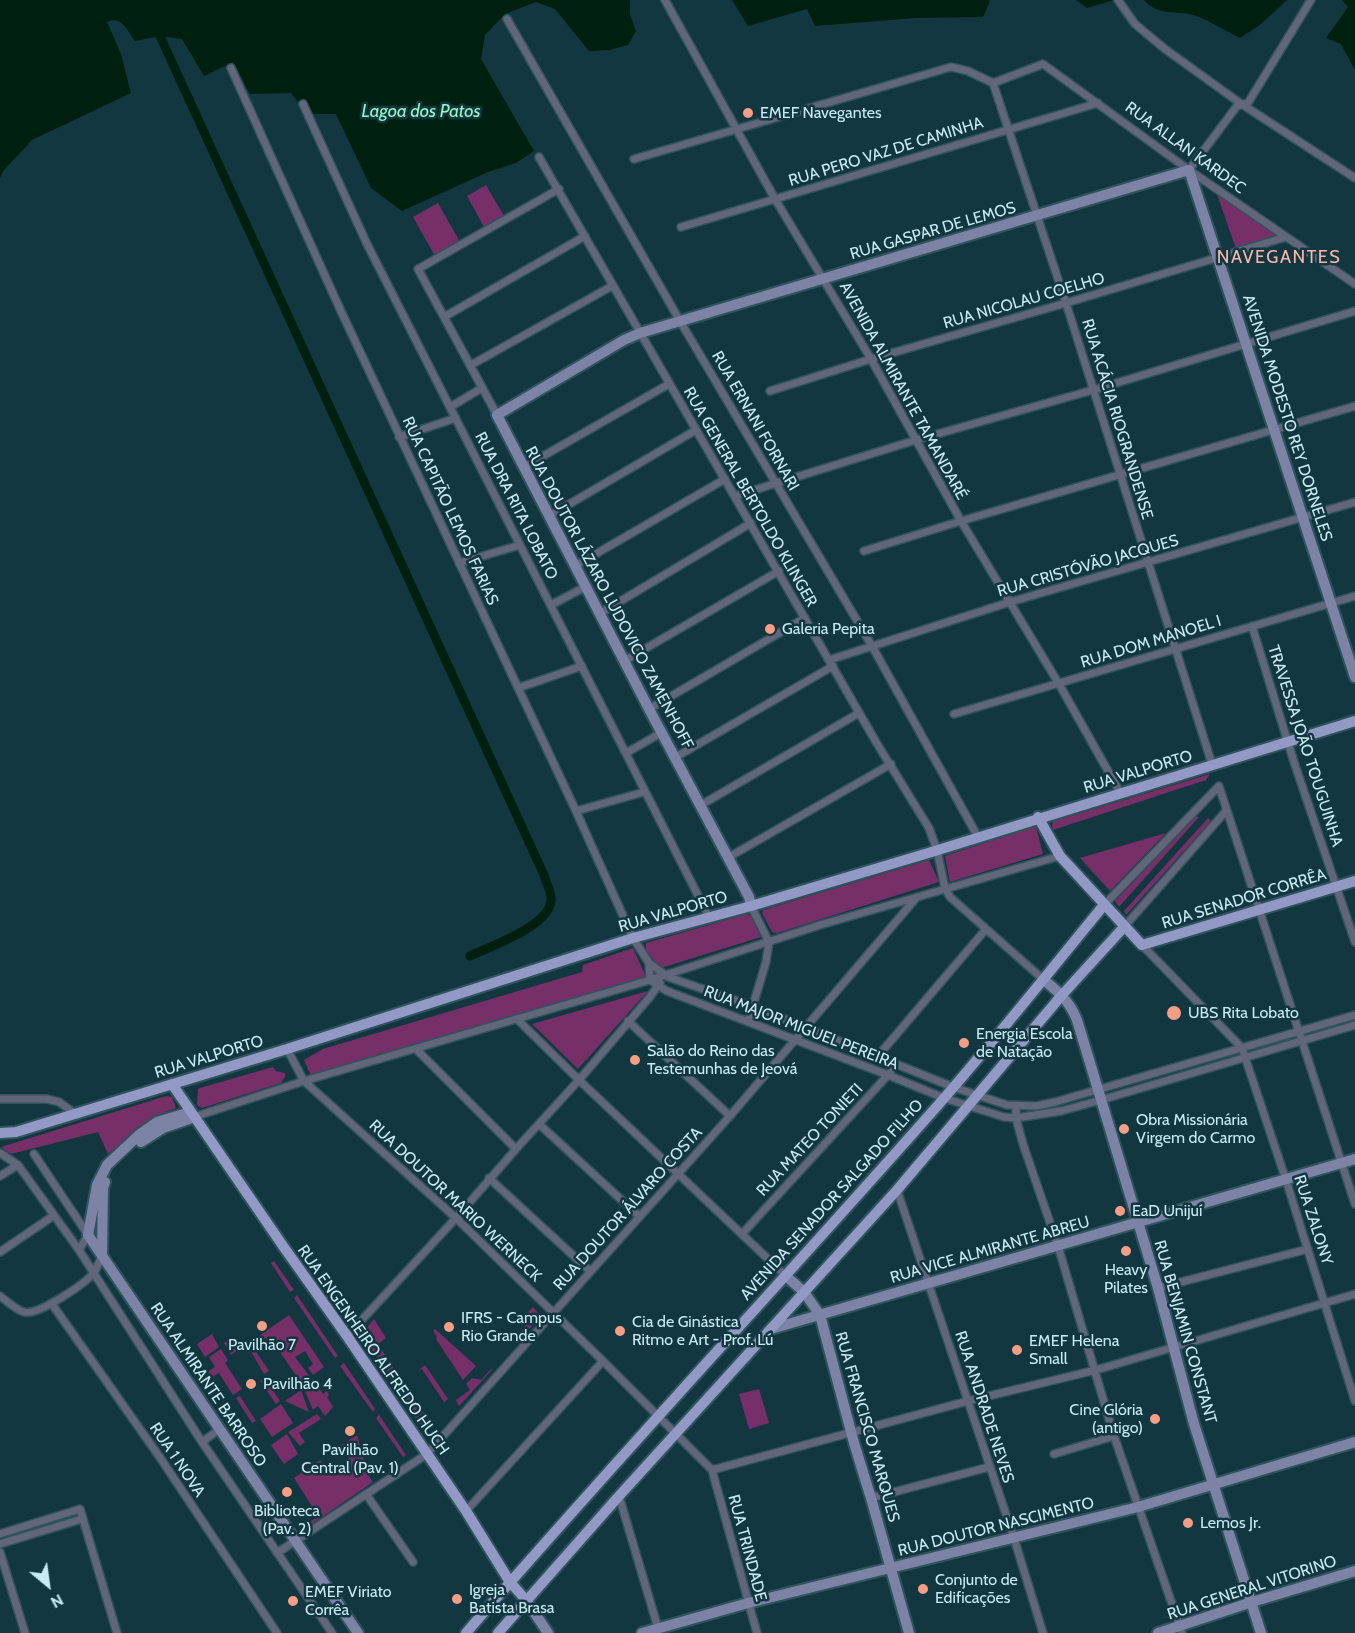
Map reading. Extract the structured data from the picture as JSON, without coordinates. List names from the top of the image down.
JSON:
{
  "streets": {
    "main road": [
      "RUA VALPORTO",
      "RUA SENADOR CORRÊA",
      "AVENIDA SENADOR SALGADO FILHO",
      "RUA ENGENHEIRO ALFREDO HUCH"
    ],
    "street": [
      "RUA ALLAN KARDEC",
      "RUA PERO VAZ DE CAMINHA",
      "RUA GASPAR DE LEMOS",
      "RUA NICOLAU COELHO",
      "AVENIDA ALMIRANTE TAMANDARÉ",
      "AVENIDA MODESTO REY DORNELES",
      "RUA ACÁCIA RIOGRANDENSE",
      "RUA ERNANI FORNARI",
      "RUA GENERAL BERTOLDO KLINGER",
      "RUA DRA RITA LOBATO",
      "RUA CAPITÃO LEMOS FARIAS",
      "RUA CRISTÓVÃO JACQUES",
      "RUA DOUTOR LÁZARO LUDOVICO ZAMENHOFF",
      "RUA DOM MANOEL I",
      "TRAVESSA JOÃO TOUGUINHA",
      "RUA MAJOR MIGUEL PEREIRA",
      "RUA MATEO TONIETI",
      "RUA DOUTOR MARIO WERNECK",
      "RUA DOUTOR ÁLVARO COSTA",
      "RUA ZALONY",
      "RUA VICE ALMIRANTE ABREU",
      "RUA BENJAMIN CONSTANT",
      "RUA ALMIRANTE BARROSO",
      "RUA ANDRADE NEVES",
      "RUA FRANCISCO MARQUES",
      "RUA 1 NOVA",
      "RUA DOUTOR NASCIMENTO",
      "RUA TRINDADE",
      "RUA GENERAL VITORINO"
    ]
  },
  "crossings": [
    ["RUA ALLAN KARDEC", "RUA PERO VAZ DE CAMINHA"],
    ["RUA ALLAN KARDEC", "RUA GASPAR DE LEMOS"],
    ["RUA ALLAN KARDEC", "RUA NICOLAU COELHO"],
    ["RUA ALLAN KARDEC", "AVENIDA MODESTO REY DORNELES"],
    ["RUA ALLAN KARDEC", "RUA ACÁCIA RIOGRANDENSE"],
    ["RUA PERO VAZ DE CAMINHA", "AVENIDA ALMIRANTE TAMANDARÉ"],
    ["RUA PERO VAZ DE CAMINHA", "RUA ACÁCIA RIOGRANDENSE"],
    ["RUA GASPAR DE LEMOS", "AVENIDA ALMIRANTE TAMANDARÉ"],
    ["RUA GASPAR DE LEMOS", "AVENIDA MODESTO REY DORNELES"],
    ["RUA GASPAR DE LEMOS", "RUA ACÁCIA RIOGRANDENSE"],
    ["RUA GASPAR DE LEMOS", "RUA ERNANI FORNARI"],
    ["RUA GASPAR DE LEMOS", "RUA GENERAL BERTOLDO KLINGER"],
    ["RUA GASPAR DE LEMOS", "RUA DOUTOR LÁZARO LUDOVICO ZAMENHOFF"],
    ["RUA NICOLAU COELHO", "AVENIDA ALMIRANTE TAMANDARÉ"],
    ["RUA NICOLAU COELHO", "AVENIDA MODESTO REY DORNELES"],
    ["RUA NICOLAU COELHO", "RUA ACÁCIA RIOGRANDENSE"],
    ["AVENIDA ALMIRANTE TAMANDARÉ", "RUA CRISTÓVÃO JACQUES"],
    ["AVENIDA ALMIRANTE TAMANDARÉ", "RUA DOM MANOEL I"],
    ["AVENIDA ALMIRANTE TAMANDARÉ", "RUA VALPORTO"],
    ["AVENIDA MODESTO REY DORNELES", "RUA CRISTÓVÃO JACQUES"],
    ["AVENIDA MODESTO REY DORNELES", "RUA DOM MANOEL I"],
    ["RUA ACÁCIA RIOGRANDENSE", "RUA CRISTÓVÃO JACQUES"],
    ["RUA ACÁCIA RIOGRANDENSE", "RUA DOM MANOEL I"],
    ["RUA ACÁCIA RIOGRANDENSE", "RUA VALPORTO"],
    ["RUA ERNANI FORNARI", "RUA CRISTÓVÃO JACQUES"],
    ["RUA ERNANI FORNARI", "RUA VALPORTO"],
    ["RUA GENERAL BERTOLDO KLINGER", "RUA CRISTÓVÃO JACQUES"],
    ["RUA GENERAL BERTOLDO KLINGER", "RUA DOUTOR LÁZARO LUDOVICO ZAMENHOFF"],
    ["RUA GENERAL BERTOLDO KLINGER", "RUA VALPORTO"],
    ["RUA DRA RITA LOBATO", "RUA VALPORTO"],
    ["RUA CAPITÃO LEMOS FARIAS", "RUA VALPORTO"],
    ["RUA CAPITÃO LEMOS FARIAS", "RUA MAJOR MIGUEL PEREIRA"],
    ["RUA CRISTÓVÃO JACQUES", "RUA DOUTOR LÁZARO LUDOVICO ZAMENHOFF"],
    ["RUA DOUTOR LÁZARO LUDOVICO ZAMENHOFF", "RUA VALPORTO"],
    ["RUA DOM MANOEL I", "TRAVESSA JOÃO TOUGUINHA"],
    ["TRAVESSA JOÃO TOUGUINHA", "RUA VALPORTO"],
    ["TRAVESSA JOÃO TOUGUINHA", "RUA SENADOR CORRÊA"],
    ["RUA VALPORTO", "RUA DOUTOR MARIO WERNECK"],
    ["RUA VALPORTO", "RUA ENGENHEIRO ALFREDO HUCH"],
    ["RUA MAJOR MIGUEL PEREIRA", "RUA MATEO TONIETI"],
    ["RUA MAJOR MIGUEL PEREIRA", "AVENIDA SENADOR SALGADO FILHO"],
    ["RUA MAJOR MIGUEL PEREIRA", "RUA DOUTOR ÁLVARO COSTA"],
    ["AVENIDA SENADOR SALGADO FILHO", "RUA DOUTOR MARIO WERNECK"],
    ["AVENIDA SENADOR SALGADO FILHO", "RUA BENJAMIN CONSTANT"],
    ["AVENIDA SENADOR SALGADO FILHO", "RUA ENGENHEIRO ALFREDO HUCH"],
    ["AVENIDA SENADOR SALGADO FILHO", "RUA FRANCISCO MARQUES"],
    ["RUA DOUTOR MARIO WERNECK", "RUA DOUTOR ÁLVARO COSTA"],
    ["RUA DOUTOR MARIO WERNECK", "RUA TRINDADE"],
    ["RUA DOUTOR ÁLVARO COSTA", "RUA ENGENHEIRO ALFREDO HUCH"],
    ["RUA DOUTOR ÁLVARO COSTA", "RUA ALMIRANTE BARROSO"],
    ["RUA ZALONY", "RUA VICE ALMIRANTE ABREU"],
    ["RUA VICE ALMIRANTE ABREU", "RUA BENJAMIN CONSTANT"],
    ["RUA VICE ALMIRANTE ABREU", "RUA ANDRADE NEVES"],
    ["RUA VICE ALMIRANTE ABREU", "RUA FRANCISCO MARQUES"],
    ["RUA BENJAMIN CONSTANT", "RUA DOUTOR NASCIMENTO"],
    ["RUA BENJAMIN CONSTANT", "RUA GENERAL VITORINO"],
    ["RUA ANDRADE NEVES", "RUA DOUTOR NASCIMENTO"],
    ["RUA FRANCISCO MARQUES", "RUA DOUTOR NASCIMENTO"],
    ["RUA DOUTOR NASCIMENTO", "RUA TRINDADE"]
  ],
  "districts": ["NAVEGANTES"],
  "water": ["Lagoa dos Patos"],
  "places": [
    "EMEF Navegantes",
    "Galeria Pepita",
    "UBS Rita Lobato",
    "Energia Escola de Natação",
    "Salão do Reino das Testemunhas de Jeová",
    "Obra Missionária Virgem do Carmo",
    "EaD Unijuí",
    "Heavy Pilates",
    "Pavilhão 7",
    "IFRS - Campus Rio Grande",
    "Cia de Ginástica Ritmo e Art - Prof. Lú",
    "EMEF Helena Small",
    "Pavilhão 4",
    "Cine Glória (antigo)",
    "Pavilhão Central (Pav. 1)",
    "Biblioteca (Pav. 2)",
    "Lemos Jr.",
    "Conjunto de Edificações",
    "Igreja Batista Brasa",
    "EMEF Viriato Corrêa"
  ],
  "north": "bottom right"
}
